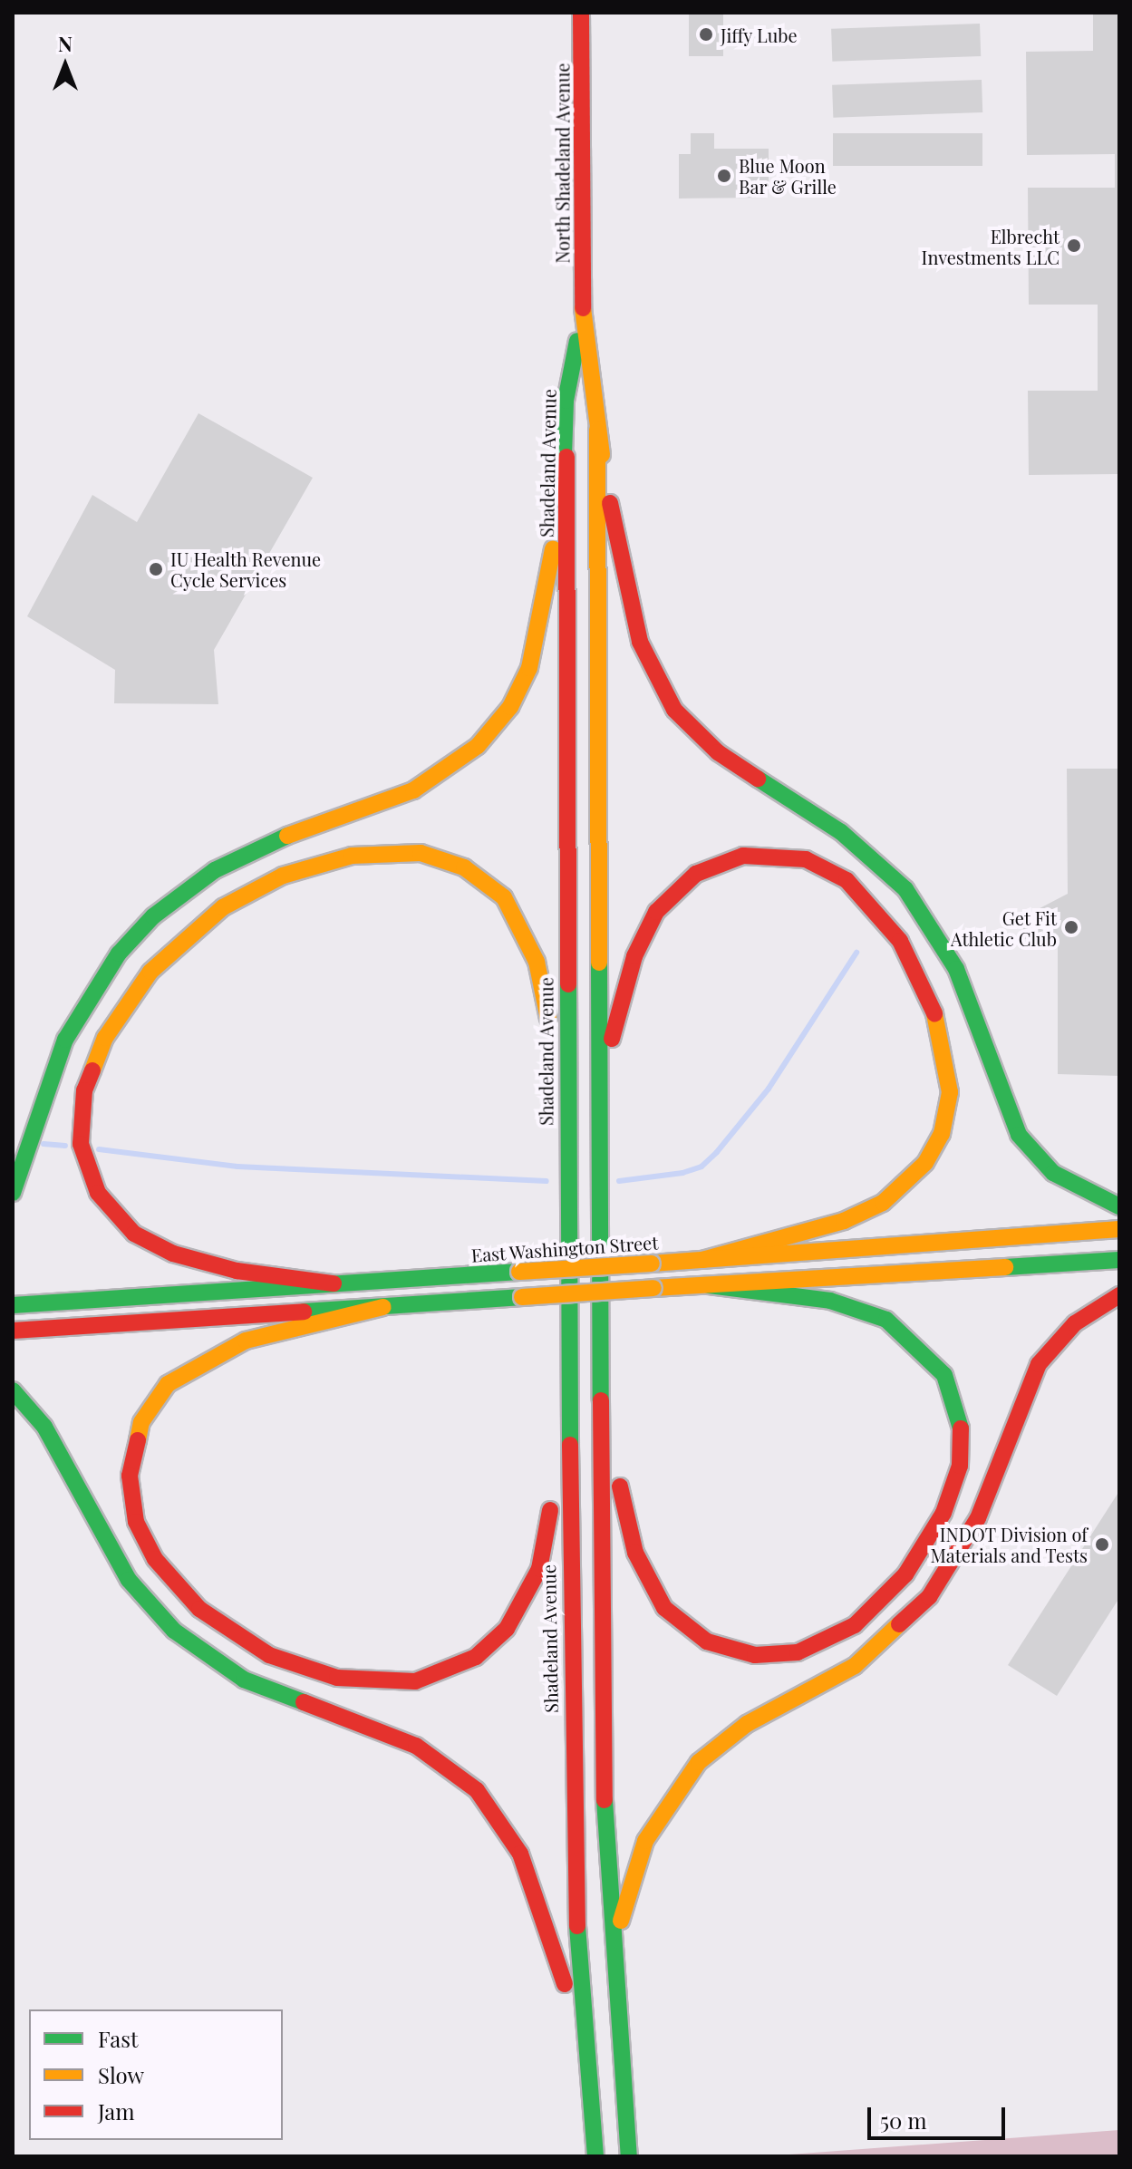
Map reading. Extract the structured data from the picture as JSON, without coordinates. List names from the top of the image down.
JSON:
{
  "streets": {
    "main road": ["North Shadeland Avenue", "Shadeland Avenue", "East Washington Street"]
  },
  "crossings": [
    ["North Shadeland Avenue", "Shadeland Avenue"]
  ],
  "places": [
    "Jiffy Lube",
    "Blue Moon Bar & Grille",
    "Elbrecht Investments LLC",
    "IU Health Revenue Cycle Services",
    "Get Fit Athletic Club",
    "INDOT Division of Materials and Tests"
  ],
  "legend": ["Fast", "Slow", "Jam"],
  "scale_bar": "50 m",
  "north": "top"
}
